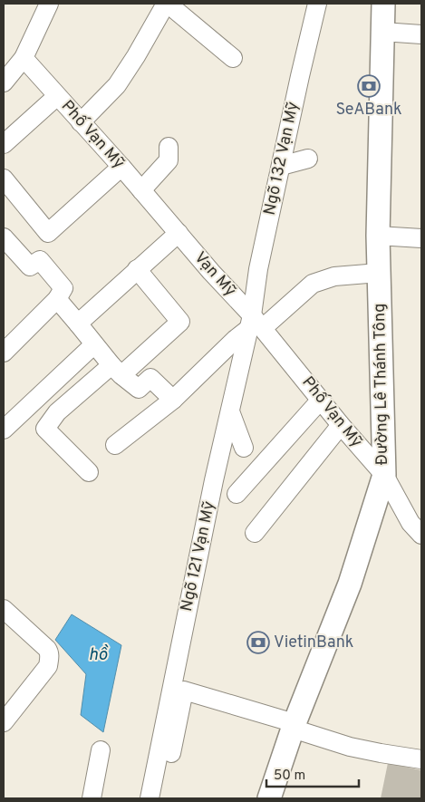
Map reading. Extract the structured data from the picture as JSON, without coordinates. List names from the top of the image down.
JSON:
{
  "streets": {
    "main road": ["Đường Lê Thánh Tông"],
    "street": [
      "Phố Vạn Mỹ",
      "Ngõ 132 Vạn Mỹ",
      "Vạn Mỹ",
      "Ngõ 121 Vạn Mỹ"
    ]
  },
  "crossings": [
    ["Phố Vạn Mỹ", "Ngõ 132 Vạn Mỹ"],
    ["Phố Vạn Mỹ", "Vạn Mỹ"],
    ["Phố Vạn Mỹ", "Đường Lê Thánh Tông"],
    ["Phố Vạn Mỹ", "Ngõ 121 Vạn Mỹ"],
    ["Ngõ 132 Vạn Mỹ", "Vạn Mỹ"],
    ["Ngõ 132 Vạn Mỹ", "Ngõ 121 Vạn Mỹ"],
    ["Vạn Mỹ", "Ngõ 121 Vạn Mỹ"]
  ],
  "water": ["hồ"],
  "places": {
    "bank": ["SeABank", "VietinBank"]
  },
  "scale_bar": "50 m"
}
